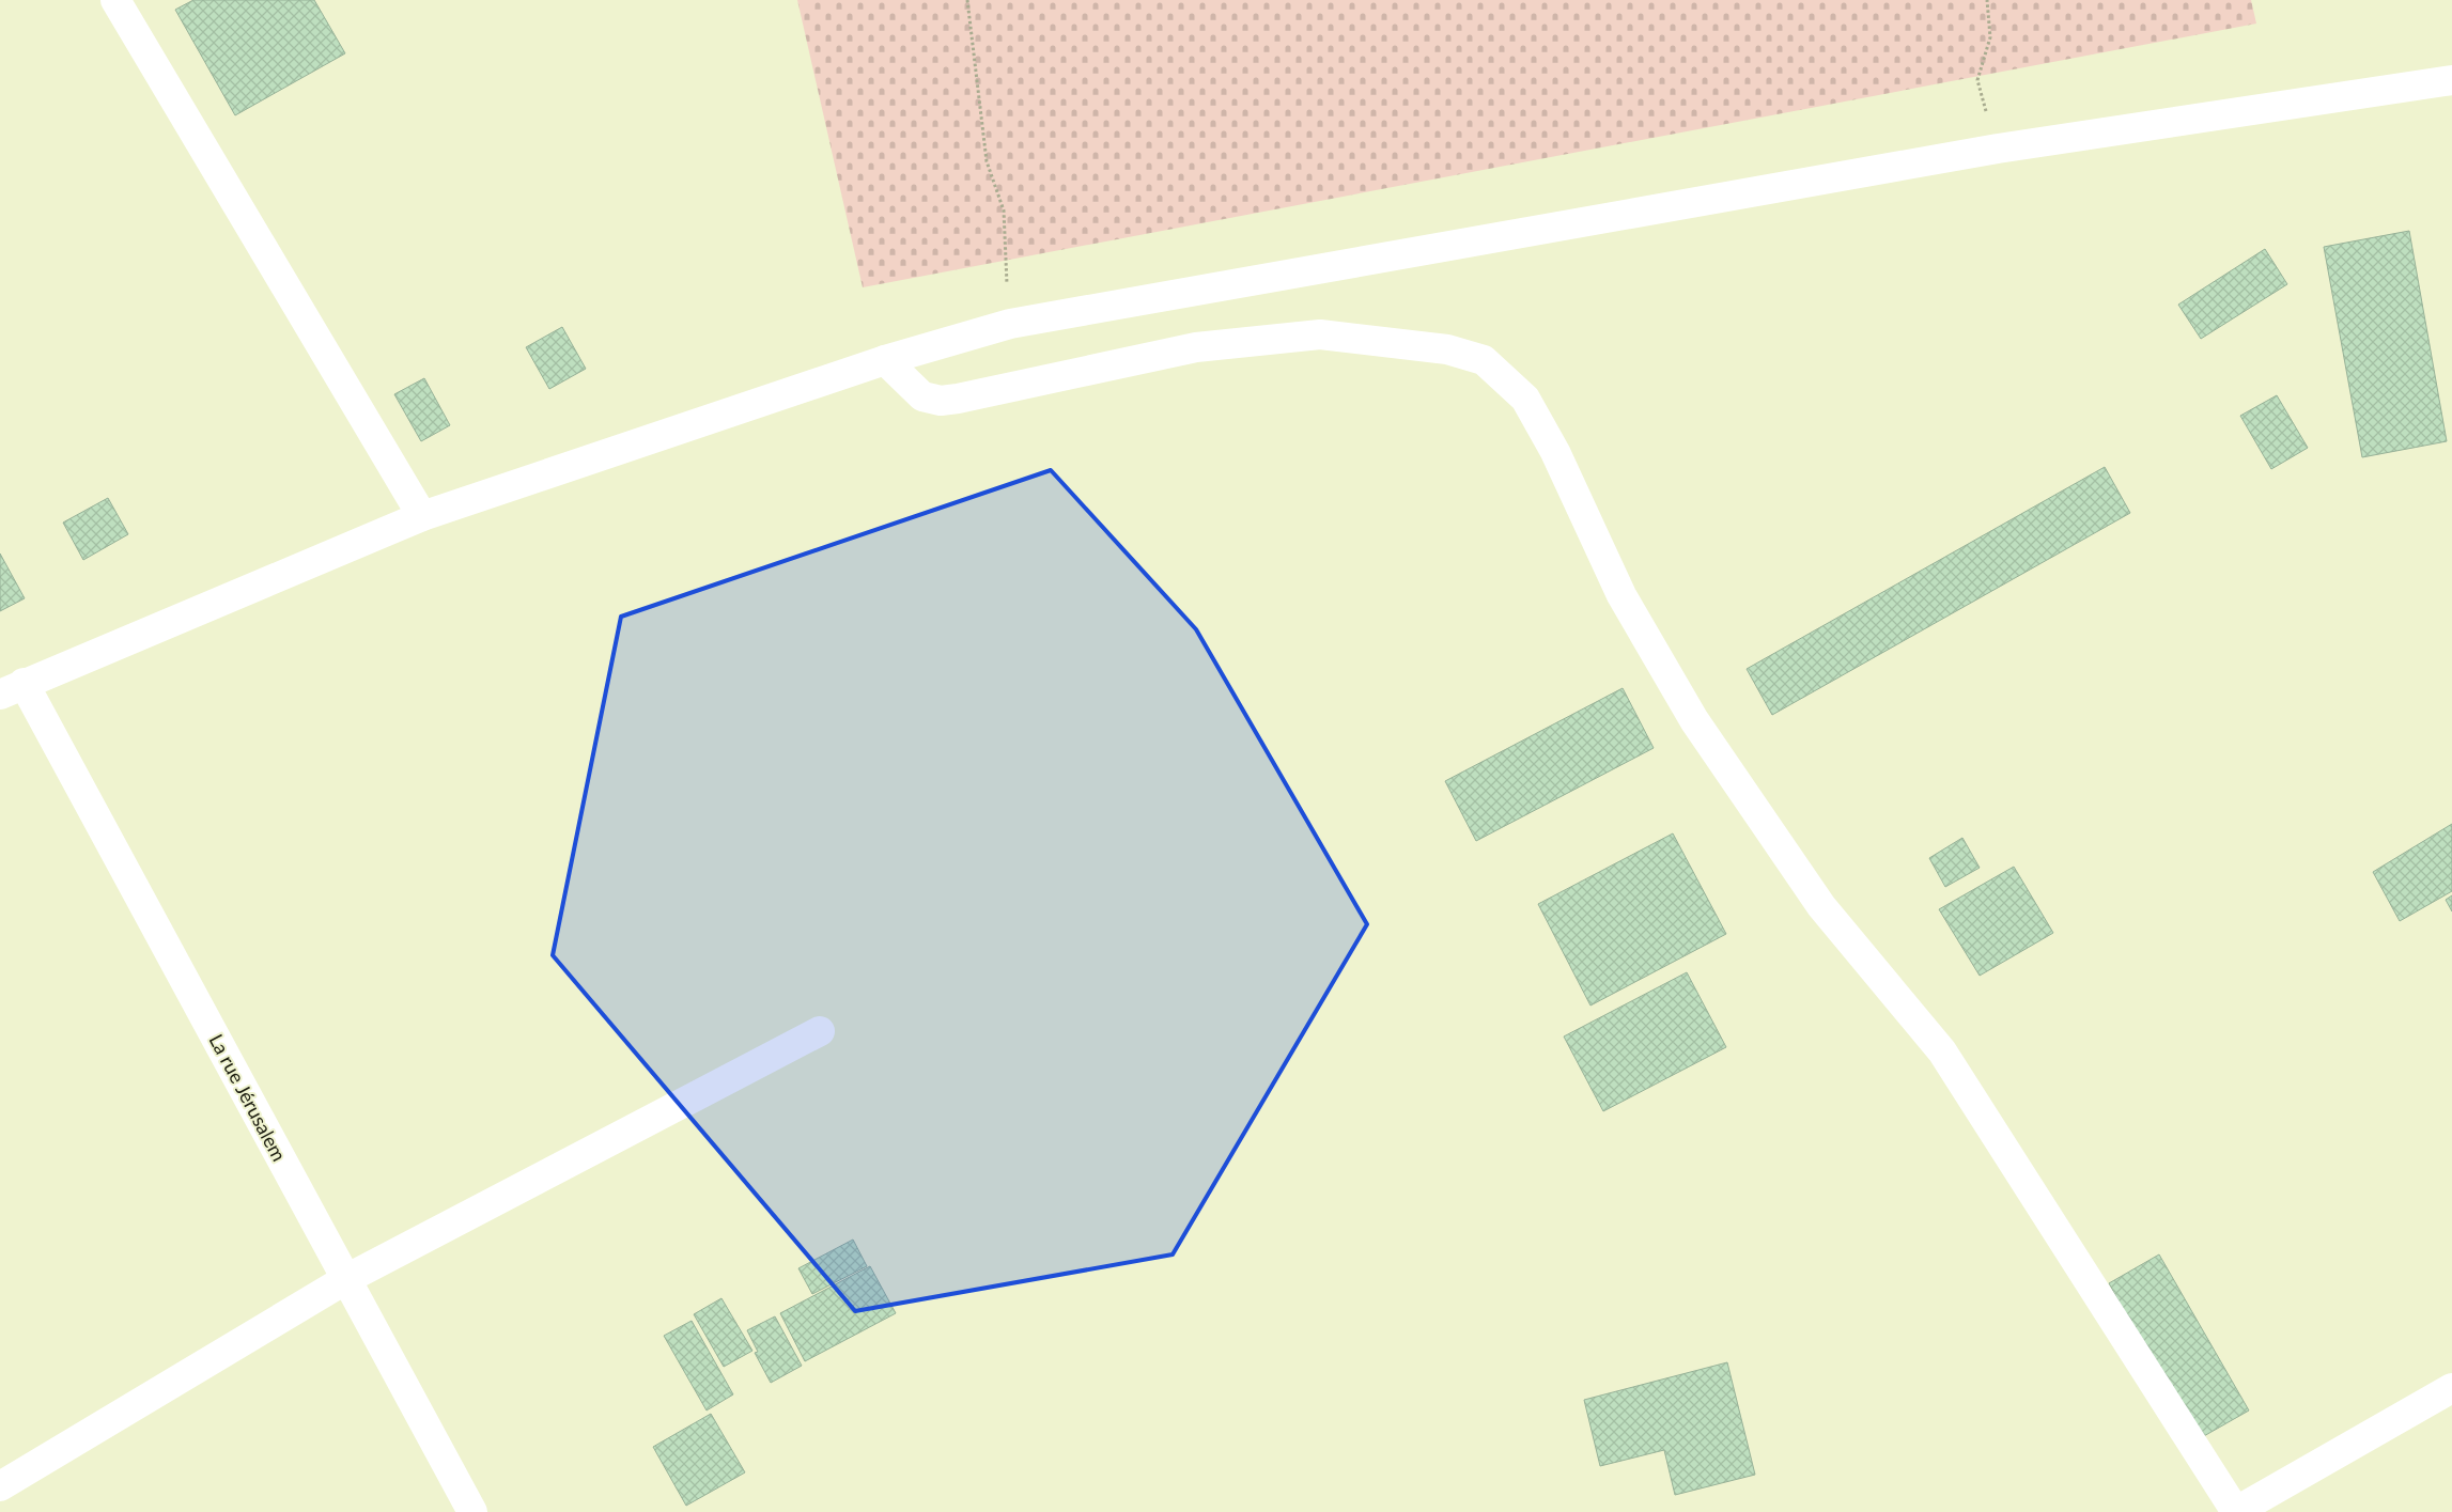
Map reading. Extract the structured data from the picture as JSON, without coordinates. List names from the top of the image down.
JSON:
{
  "streets": {
    "street": ["La rue Jérusalem"]
  }
}
